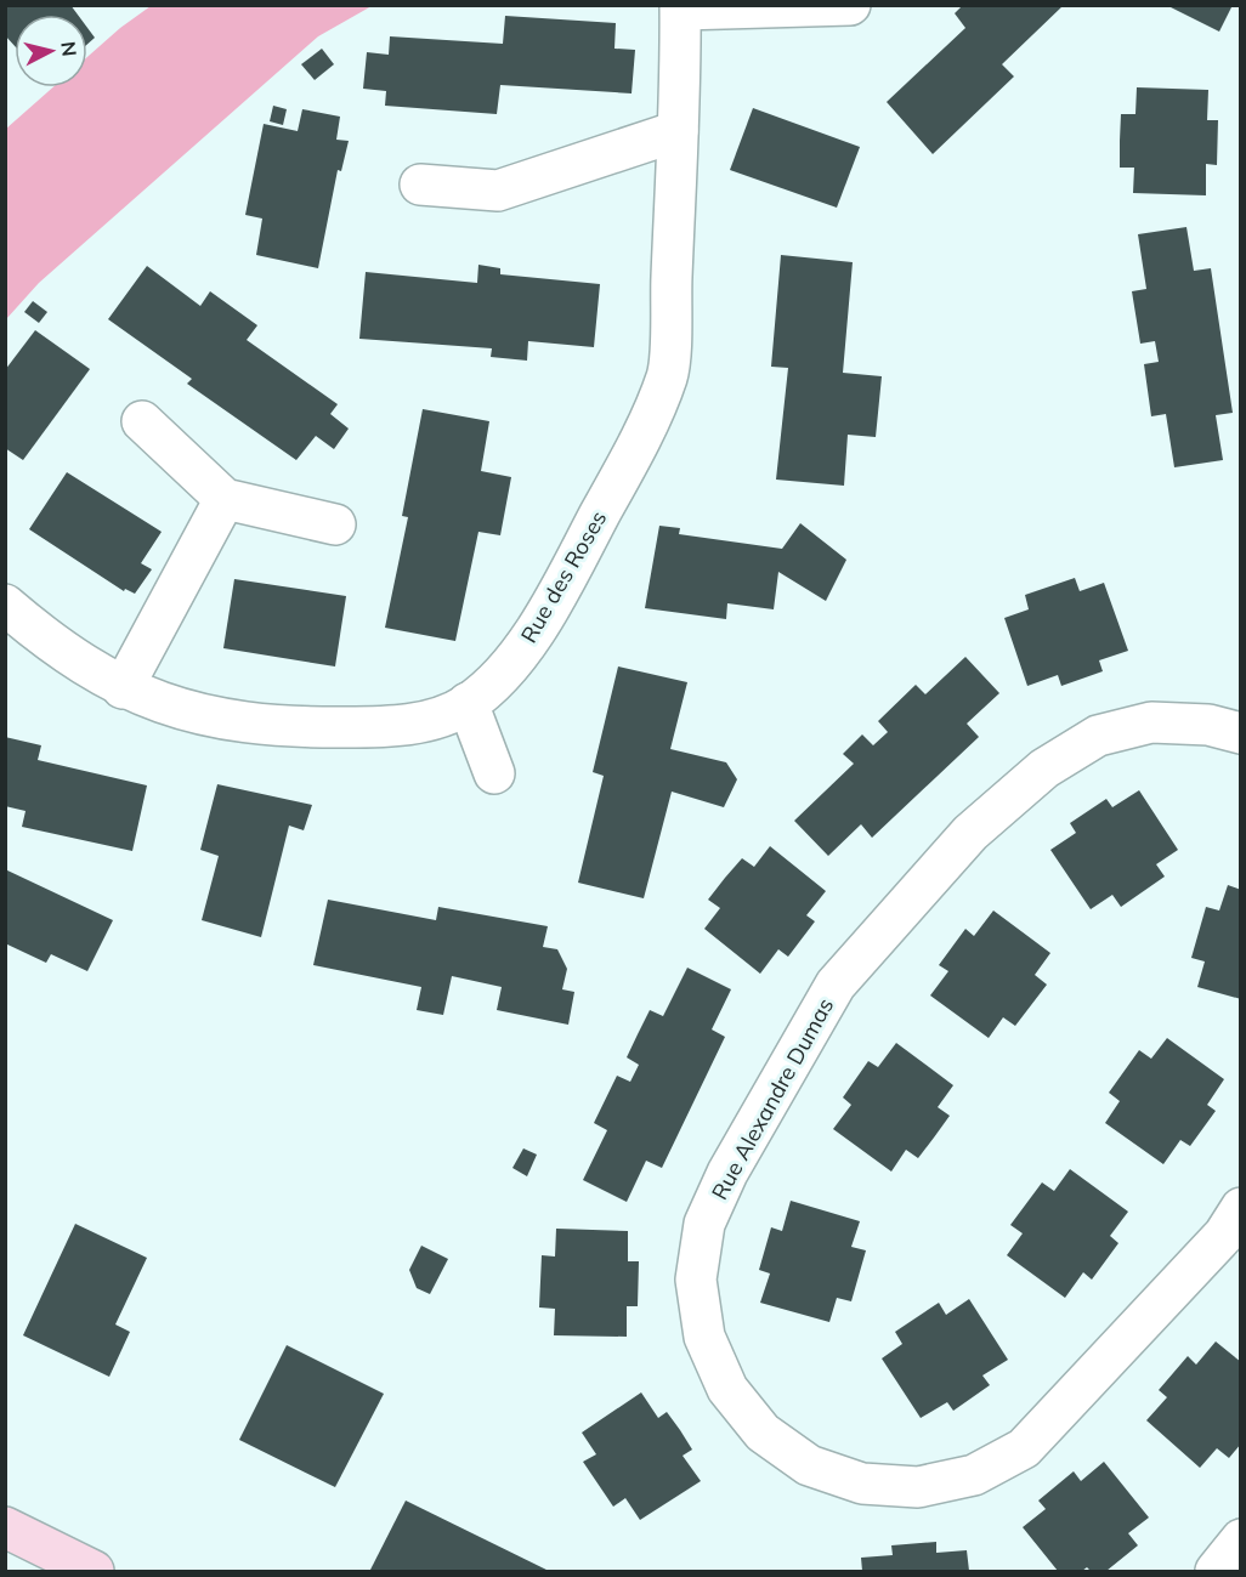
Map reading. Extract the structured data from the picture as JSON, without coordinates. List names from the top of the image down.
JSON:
{
  "streets": {
    "street": ["Rue des Roses", "Rue Alexandre Dumas"]
  },
  "north": "right"
}
